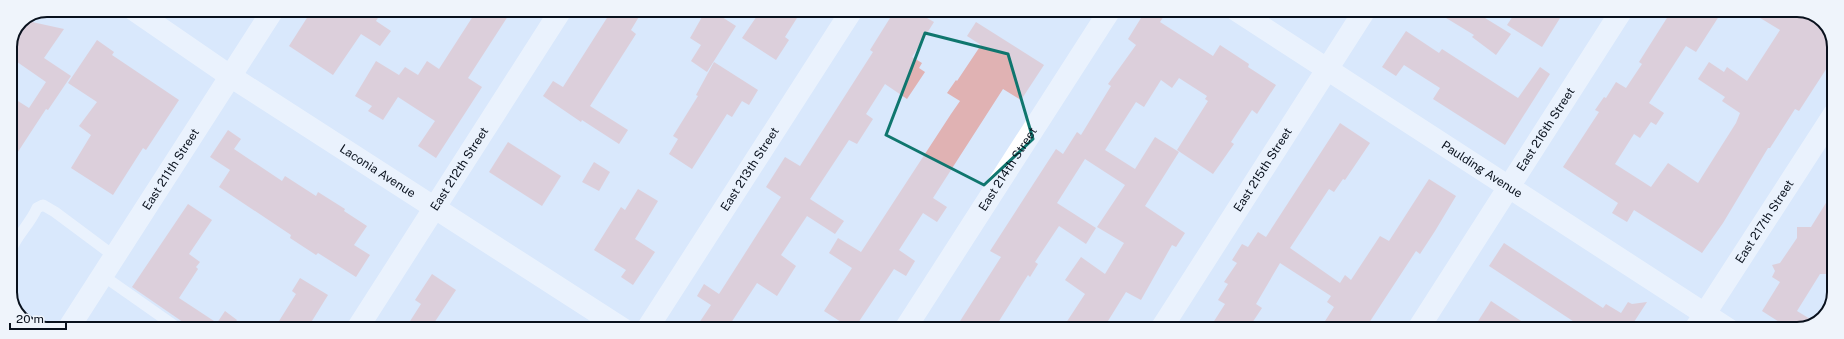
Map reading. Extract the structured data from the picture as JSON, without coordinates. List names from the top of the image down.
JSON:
{
  "streets": {
    "street": [
      "East 216th Street",
      "East 211th Street",
      "East 213th Street",
      "East 212th Street",
      "East 214th Street",
      "East 215th Street",
      "Paulding Avenue",
      "Laconia Avenue",
      "East 217th Street"
    ]
  },
  "crossings": [
    ["East 216th Street", "Paulding Avenue"],
    ["East 211th Street", "Laconia Avenue"],
    ["East 212th Street", "Laconia Avenue"],
    ["East 215th Street", "Paulding Avenue"],
    ["Paulding Avenue", "East 217th Street"]
  ],
  "scale_bar": "20 m"
}
